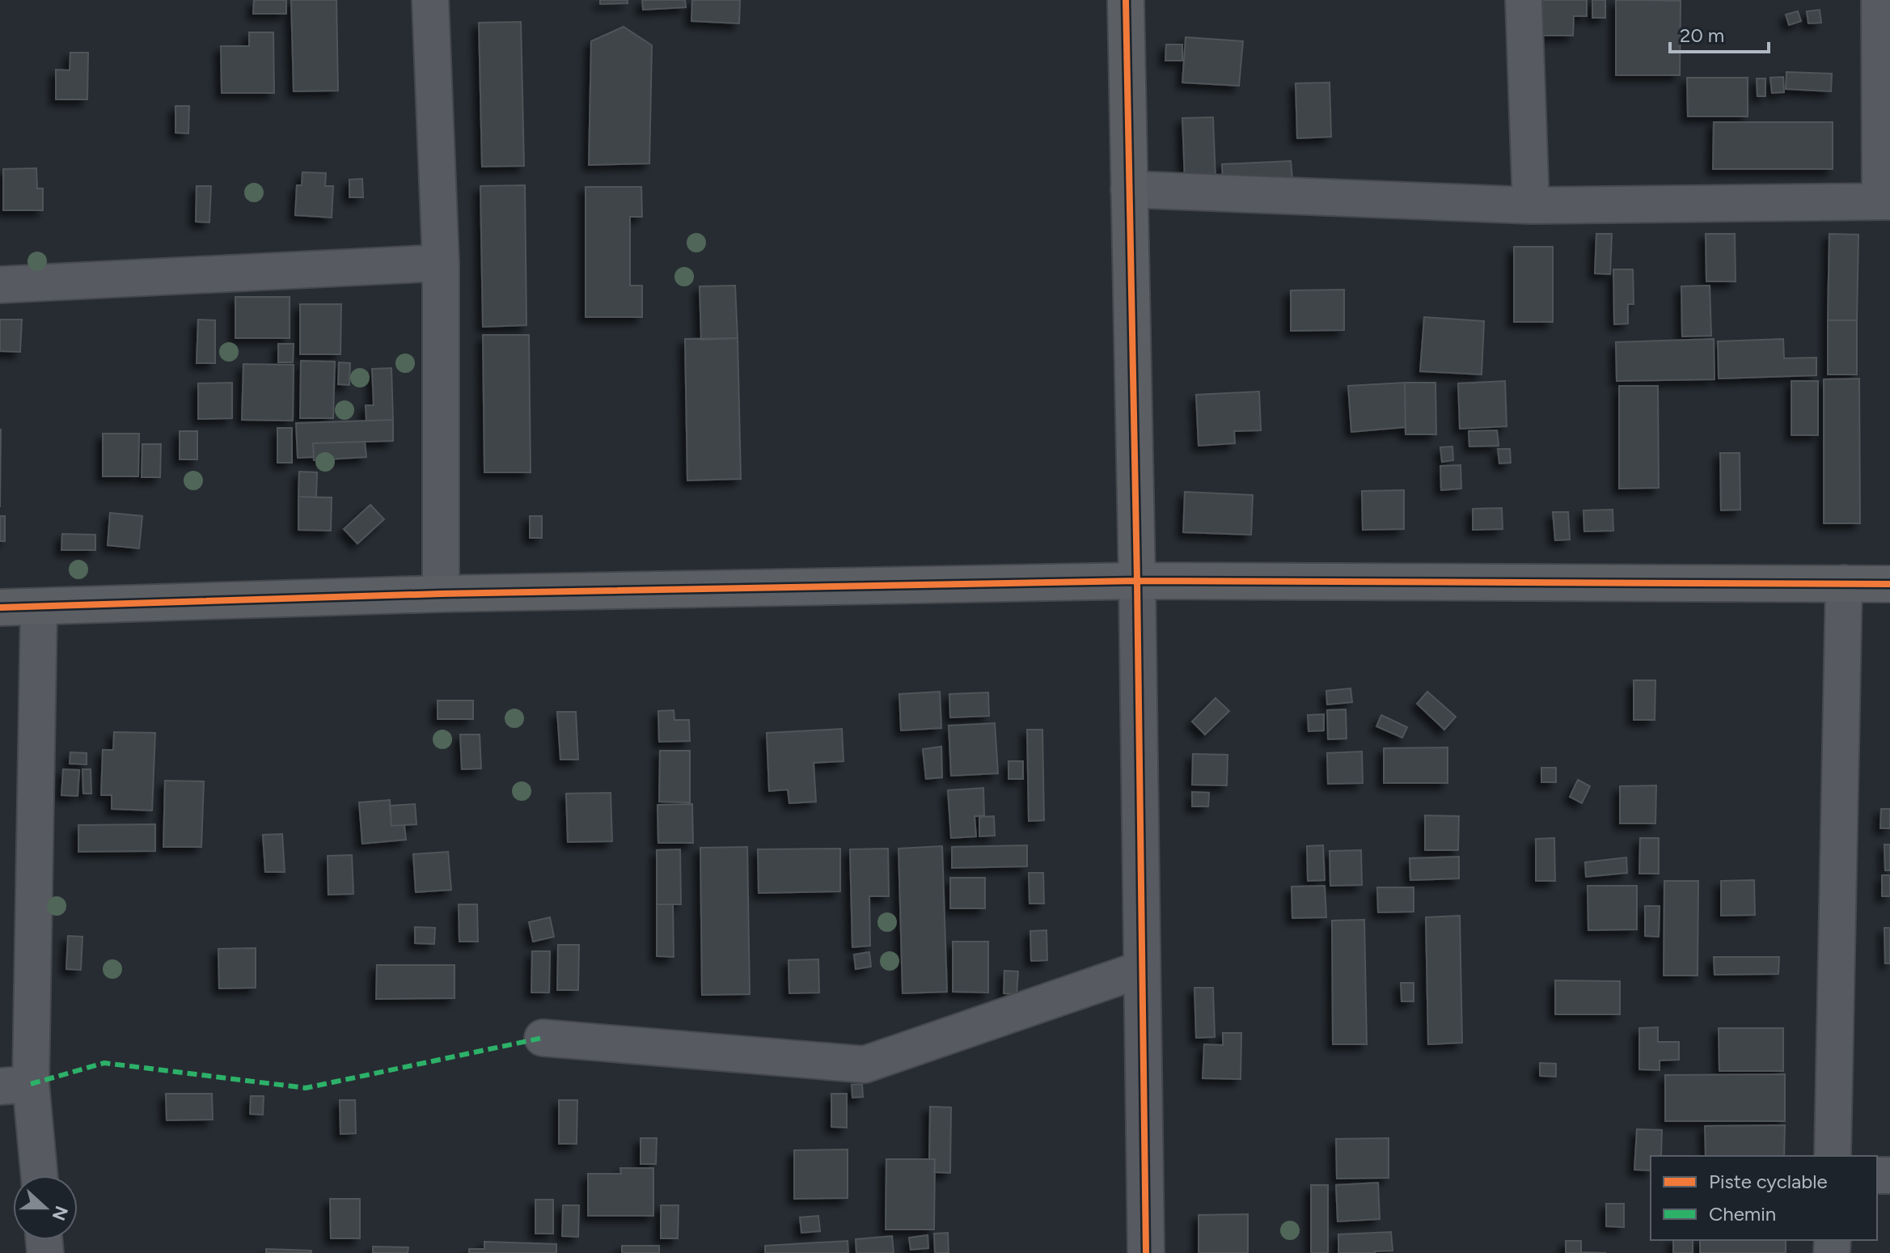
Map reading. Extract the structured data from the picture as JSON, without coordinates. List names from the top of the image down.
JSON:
{
  "legend": ["Piste cyclable", "Chemin"],
  "scale_bar": "20 m",
  "north": "right"
}
